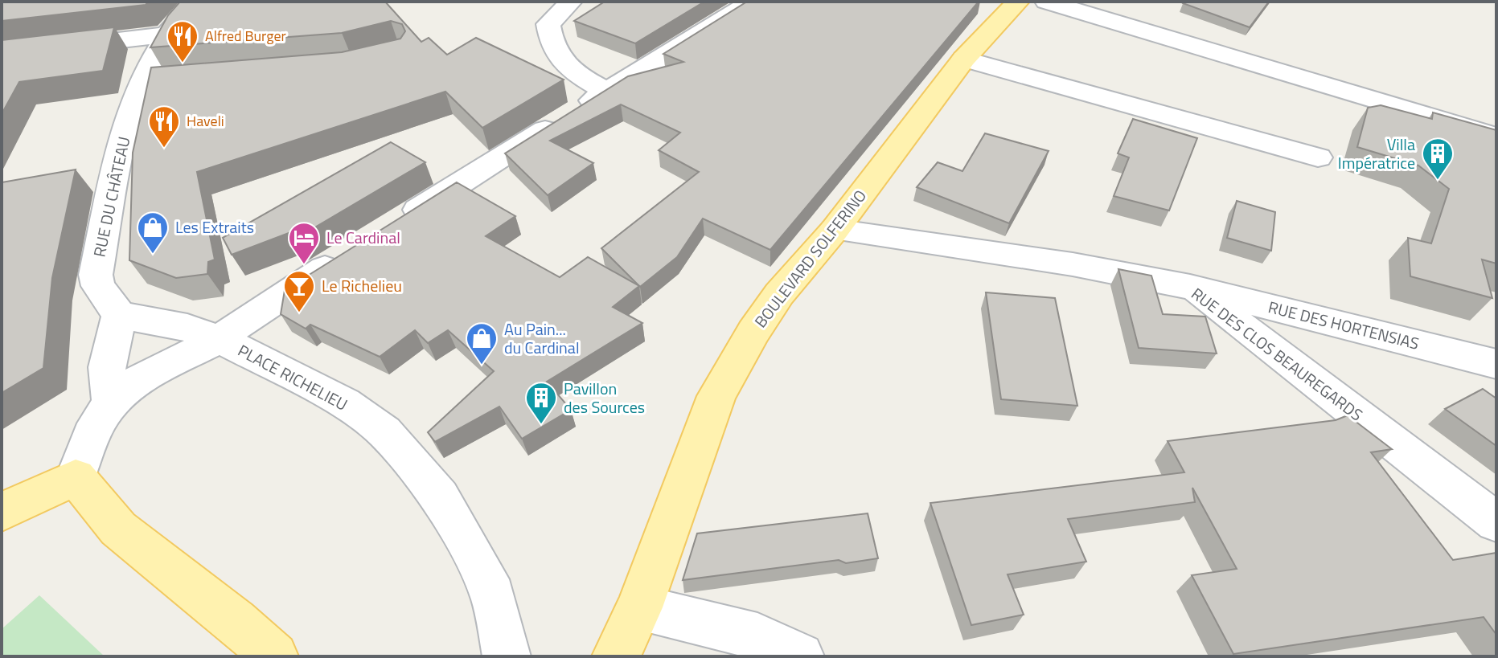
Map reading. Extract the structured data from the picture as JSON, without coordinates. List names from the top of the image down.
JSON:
{
  "streets": {
    "main road": ["BOULEVARD SOLFERINO"],
    "street": [
      "RUE DU CHÂTEAU",
      "RUE DES HORTENSIAS",
      "RUE DES CLOS BEAUREGARDS",
      "PLACE RICHELIEU"
    ]
  },
  "crossings": [
    ["BOULEVARD SOLFERINO", "RUE DES CLOS BEAUREGARDS"],
    ["RUE DES HORTENSIAS", "RUE DES CLOS BEAUREGARDS"]
  ],
  "places": {
    "restaurant": ["Alfred Burger", "Haveli"],
    "building": ["Villa Impératrice", "Pavillon des Sources"],
    "shop": ["Les Extraits", "Au Pain... du Cardinal"],
    "hotel": ["Le Cardinal"],
    "bar": ["Le Richelieu"]
  }
}
